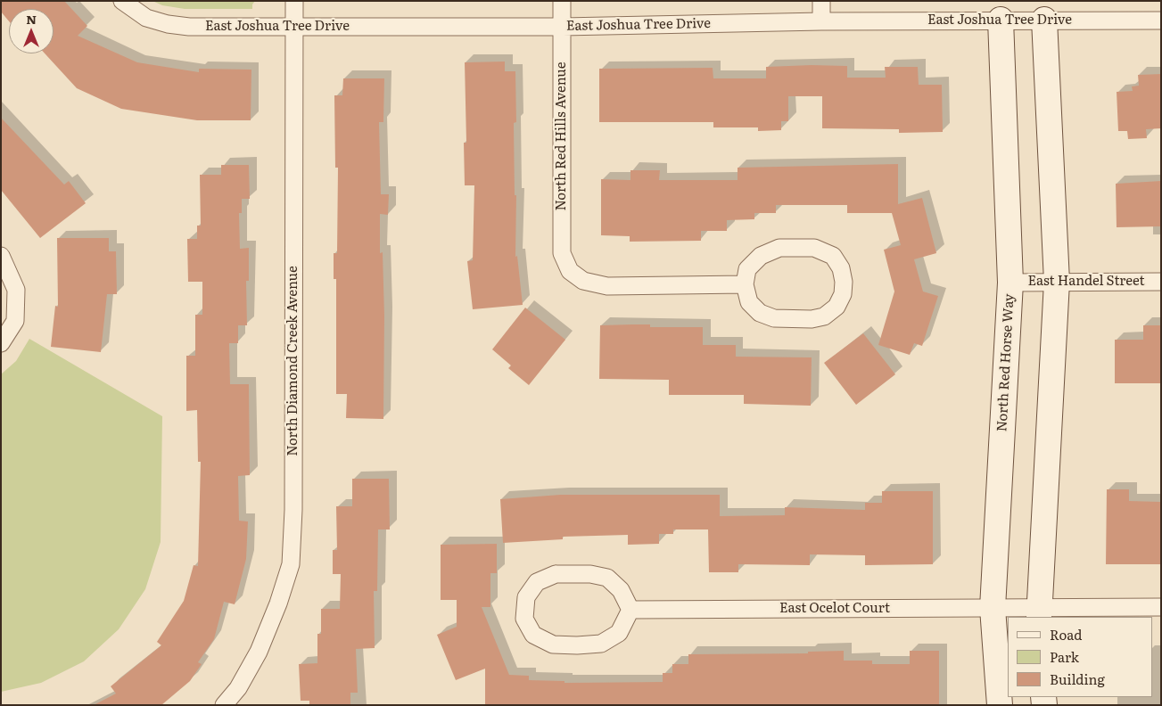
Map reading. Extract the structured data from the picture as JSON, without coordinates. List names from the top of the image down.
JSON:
{
  "streets": {
    "street": [
      "East Joshua Tree Drive",
      "North Red Hills Avenue",
      "East Handel Street",
      "North Diamond Creek Avenue",
      "North Red Horse Way",
      "East Ocelot Court"
    ]
  },
  "crossings": [
    ["East Joshua Tree Drive", "North Red Hills Avenue"],
    ["East Joshua Tree Drive", "North Diamond Creek Avenue"],
    ["East Joshua Tree Drive", "North Red Horse Way"],
    ["East Handel Street", "North Red Horse Way"],
    ["North Red Horse Way", "East Ocelot Court"]
  ],
  "legend": ["Road", "Park", "Building"],
  "north": "top"
}
